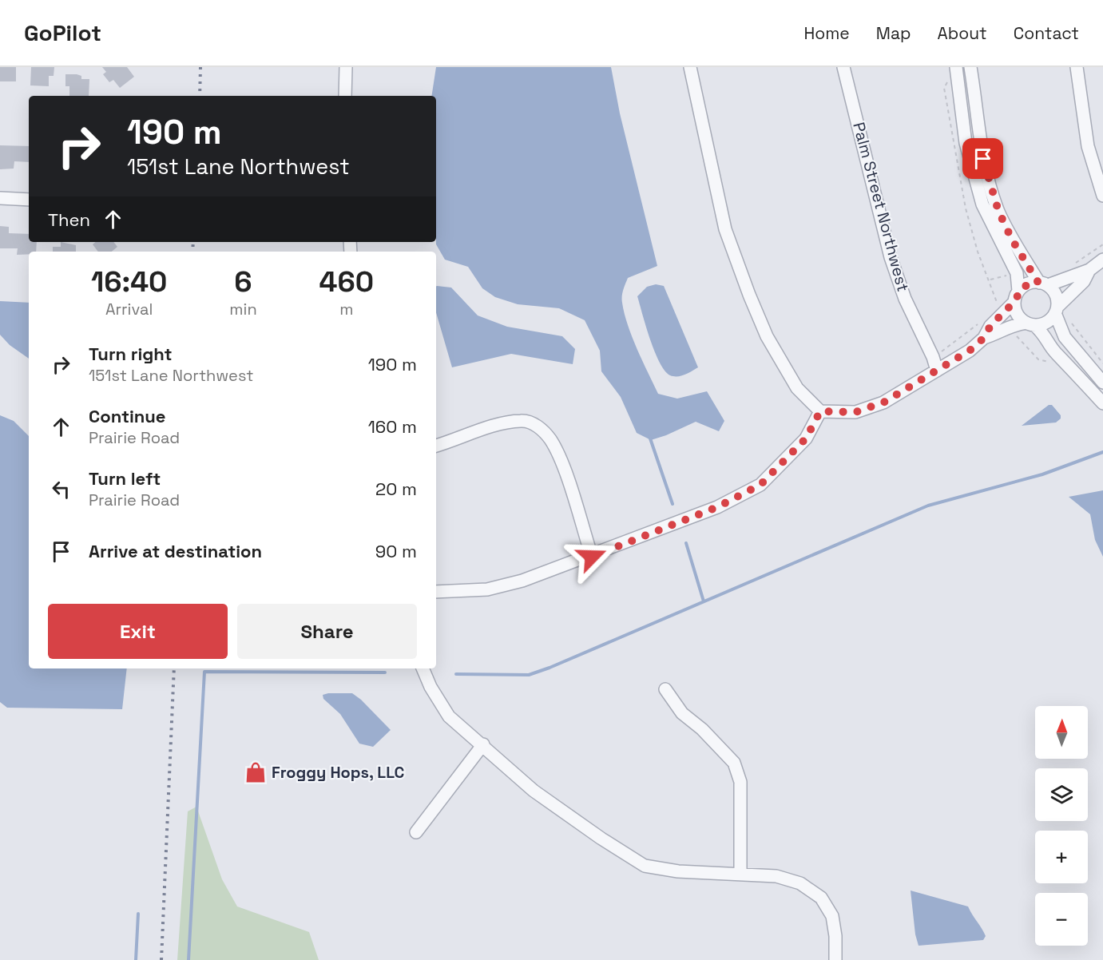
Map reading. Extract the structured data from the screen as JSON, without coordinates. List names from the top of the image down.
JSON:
{
  "streets": {
    "street": ["Palm Street Northwest"]
  },
  "places": {
    "shop": ["Froggy Hops, LLC"]
  },
  "north": "top",
  "page": {
    "header": "GoPilot",
    "nav": [
      "Home",
      "Map",
      "About",
      "Contact"
    ],
    "turn": ["190 m", "151st Lane Northwest"],
    "then": "Then",
    "eta": [
      "16:40",
      "Arrival",
      "6",
      "min",
      "460",
      "m"
    ],
    "list": [
      {
        "name": "Turn right",
        "note": "151st Lane Northwest",
        "value": "190 m"
      },
      {
        "name": "Continue",
        "note": "Prairie Road",
        "value": "160 m"
      },
      {
        "name": "Turn left",
        "note": "Prairie Road",
        "value": "20 m"
      },
      {
        "name": "Arrive at destination",
        "value": "90 m"
      }
    ],
    "buttons": ["Exit", "Share"],
    "map_buttons": ["+", "−"]
  }
}
